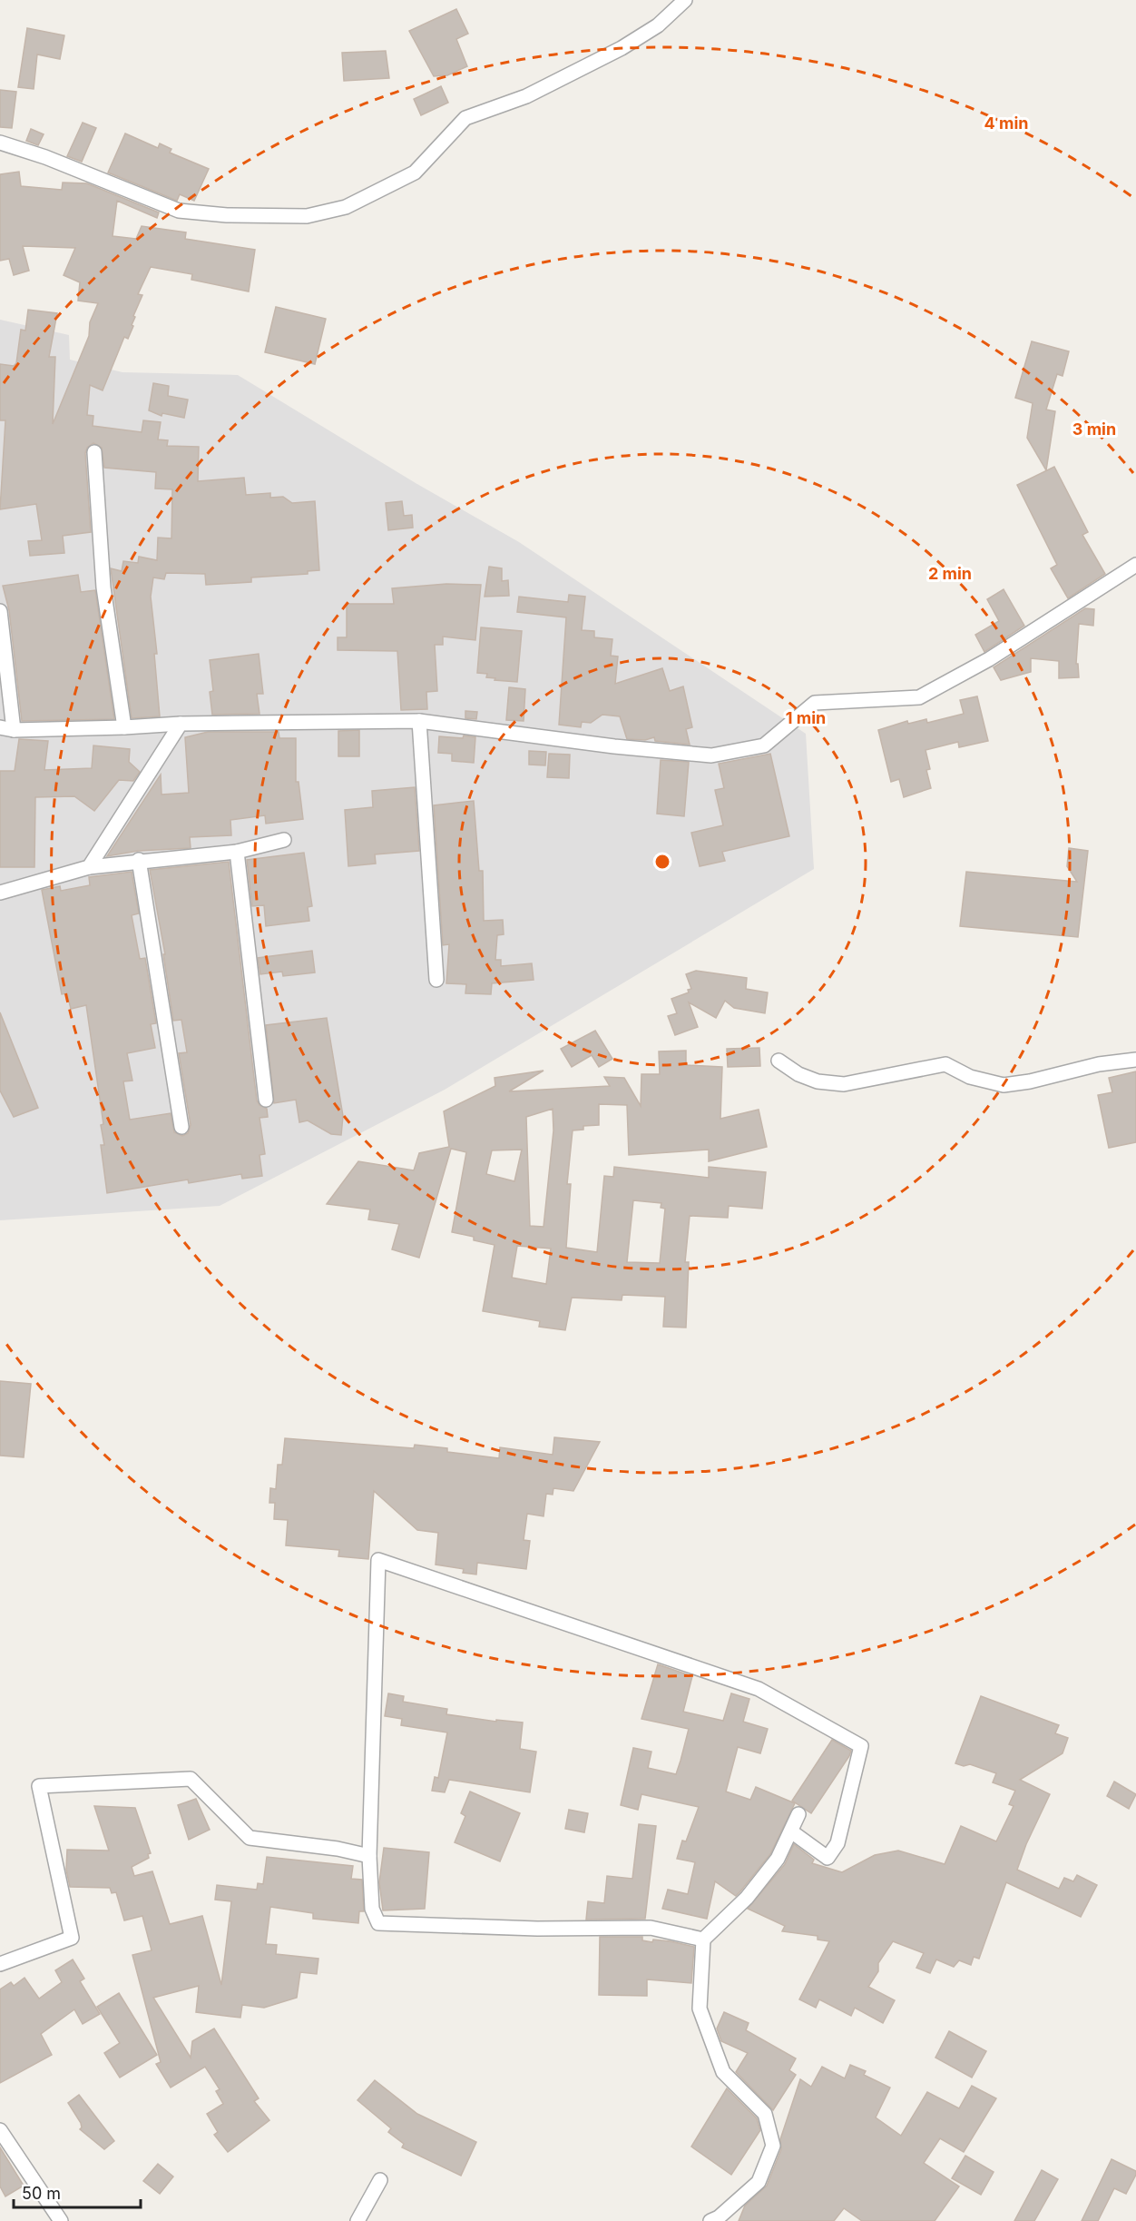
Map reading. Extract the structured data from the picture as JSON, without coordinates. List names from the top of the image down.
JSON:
{
  "scale_bar": "50 m",
  "rings": [
    "4 min",
    "3 min",
    "2 min",
    "1 min"
  ]
}
